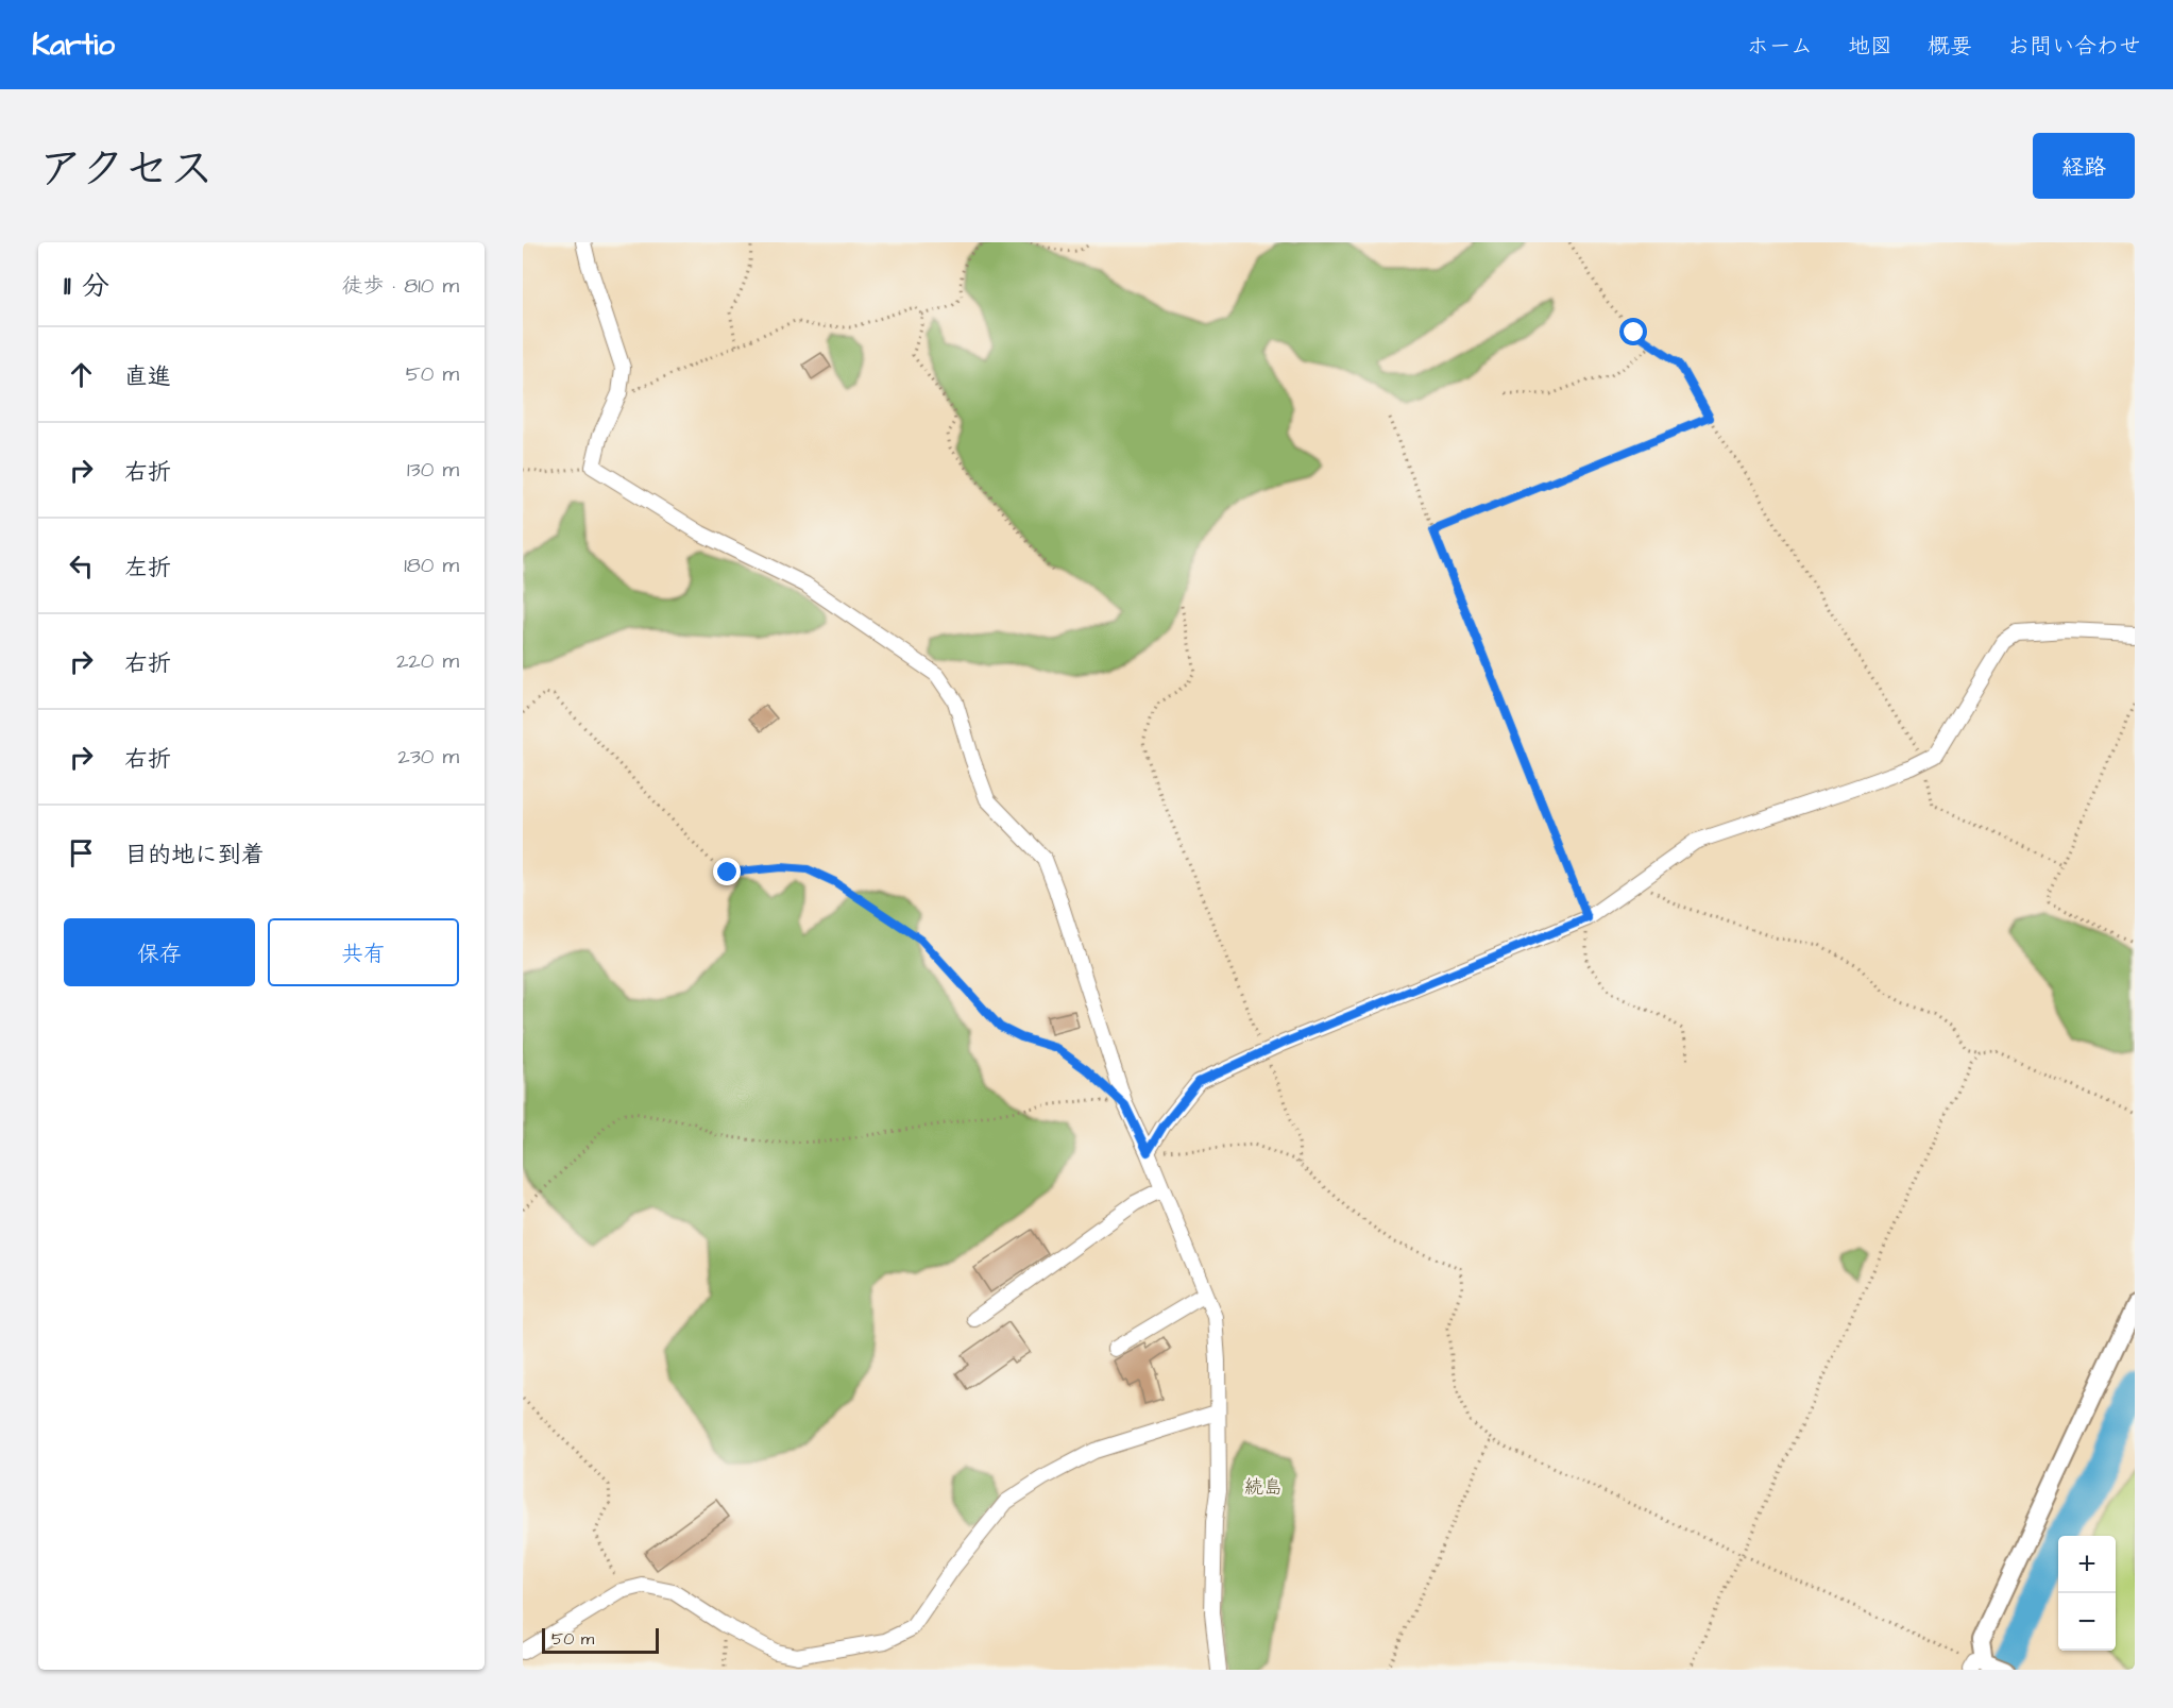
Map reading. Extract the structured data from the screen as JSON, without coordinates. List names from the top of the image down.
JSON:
{
  "parks": ["続島"],
  "scale_bar": "50 m",
  "page": {
    "header": "Kartio",
    "nav": [
      "ホーム",
      "地図",
      "概要",
      "お問い合わせ"
    ],
    "title": "アクセス",
    "buttons": [
      "経路",
      ["保存", "共有"]
    ],
    "heading": ["11 分", "徒歩 · 810 m"],
    "list": [
      ["直進", "50 m"],
      ["右折", "130 m"],
      ["左折", "180 m"],
      ["右折", "220 m"],
      ["右折", "230 m"],
      "目的地に到着"
    ],
    "map_buttons": ["+", "−"],
    "scale": "50 m"
  }
}
